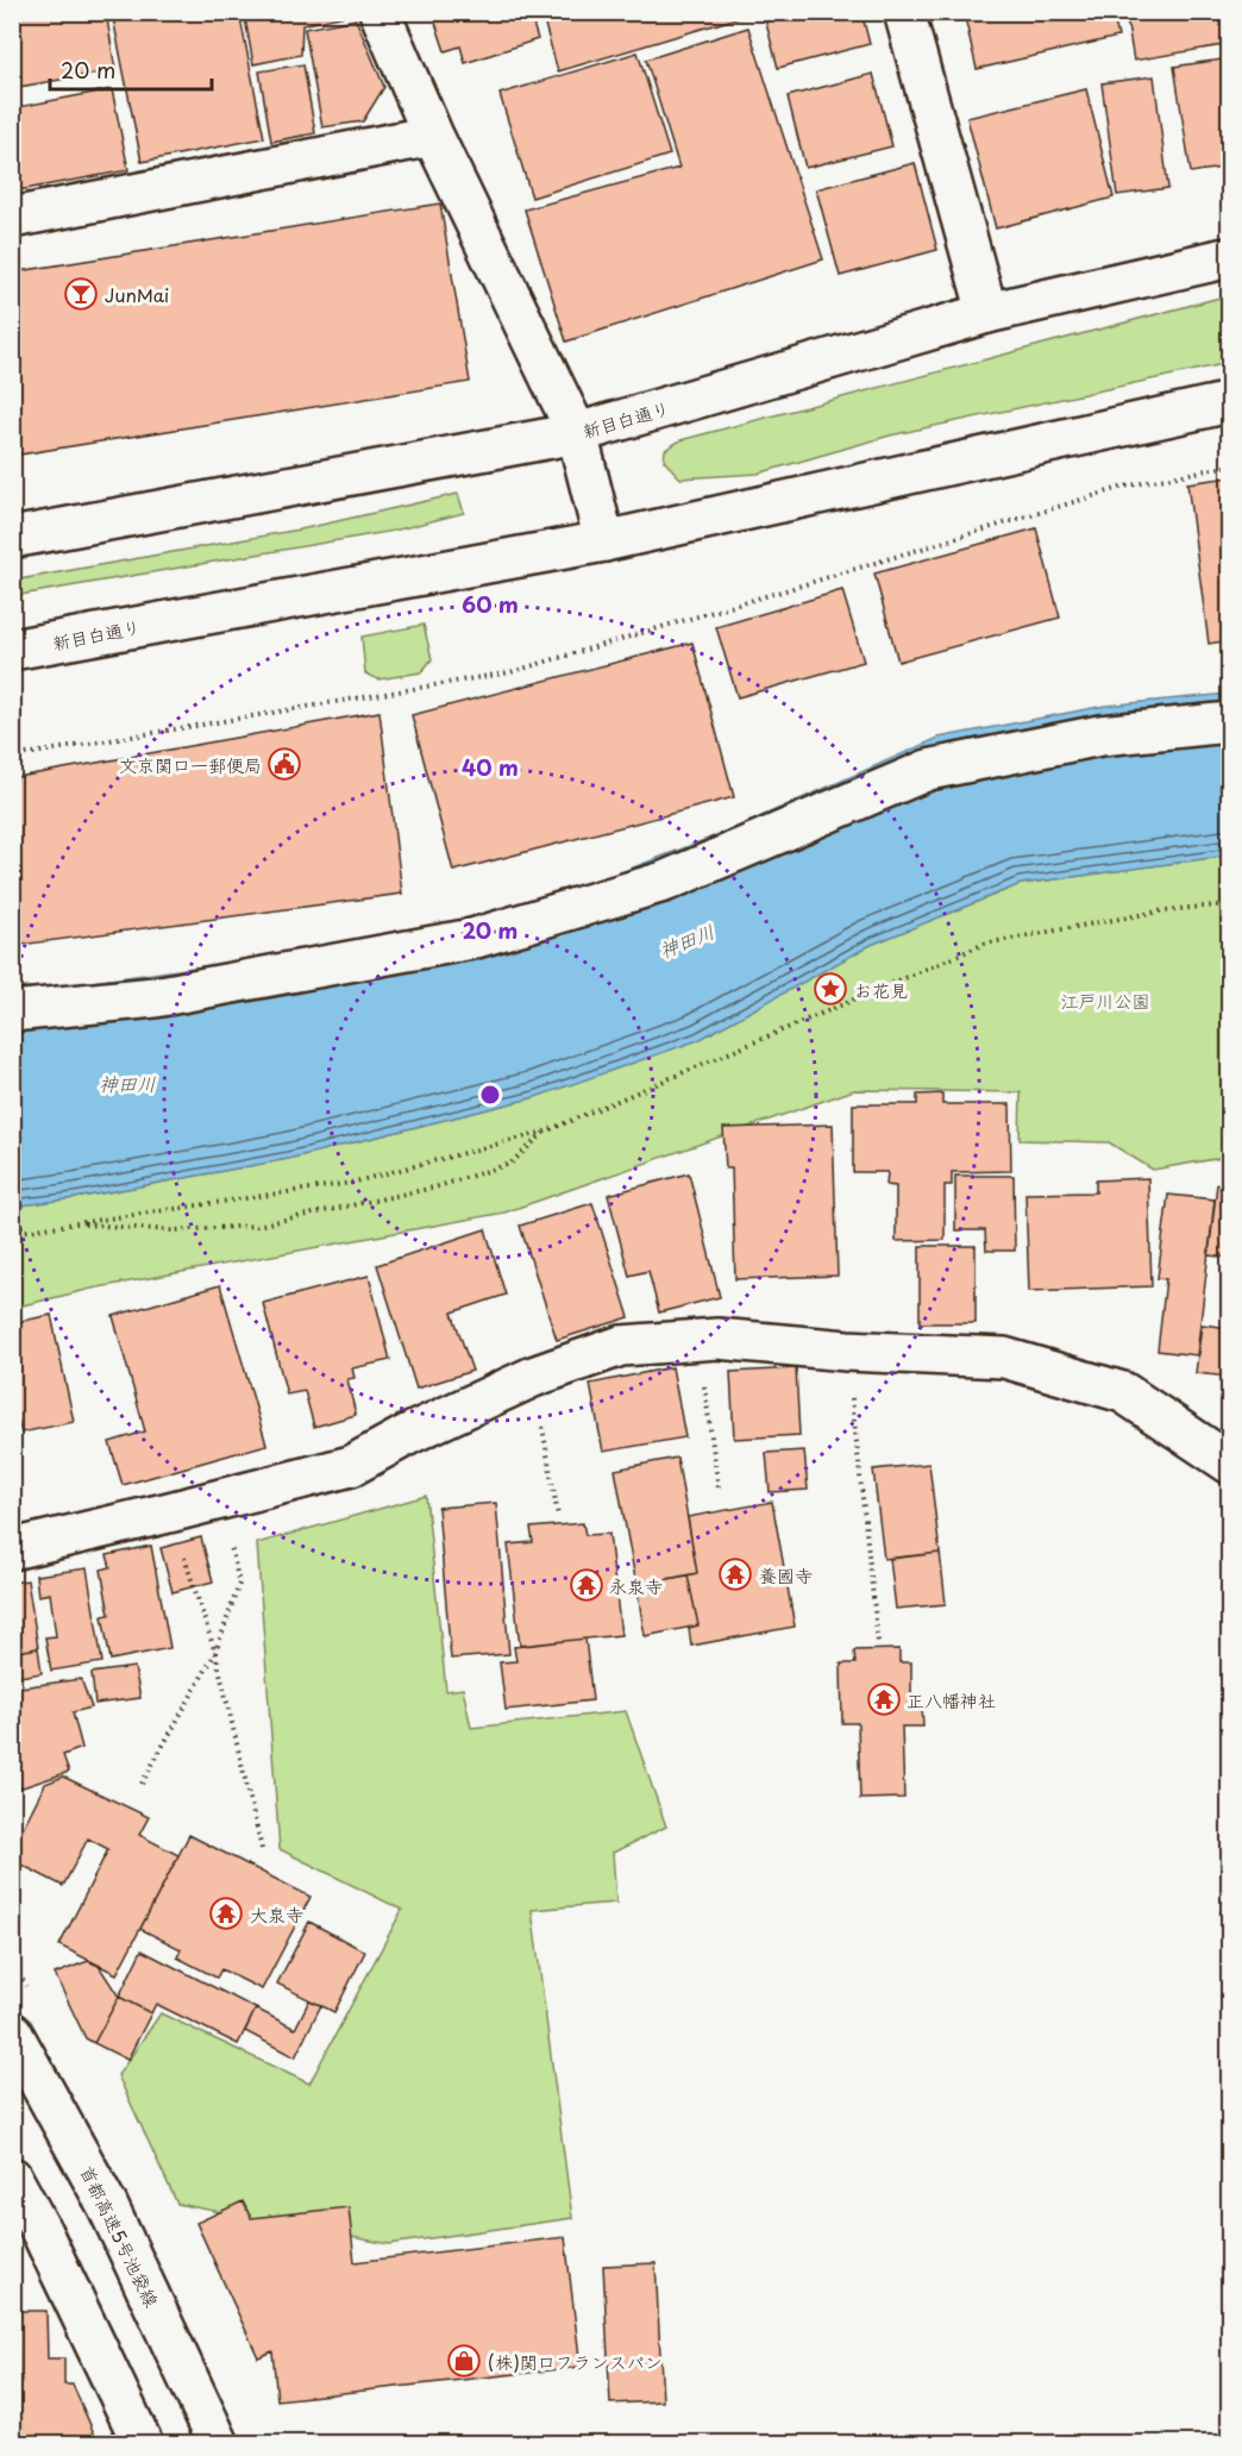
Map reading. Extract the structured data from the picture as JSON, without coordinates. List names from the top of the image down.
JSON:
{
  "streets": {
    "main road": ["新目白通り", "首都高速5号池袋線"]
  },
  "water": ["神田川"],
  "parks": ["江戸川公園"],
  "places": {
    "bar": ["JunMai"],
    "public building": ["文京関口一郵便局"],
    "place": ["お花見"],
    "temple": [
      "養國寺",
      "永泉寺",
      "正八幡神社",
      "大泉寺"
    ],
    "shop": ["(株)関口フランスパン"]
  },
  "scale_bar": "20 m",
  "rings": ["60 m", "40 m", "20 m"]
}
